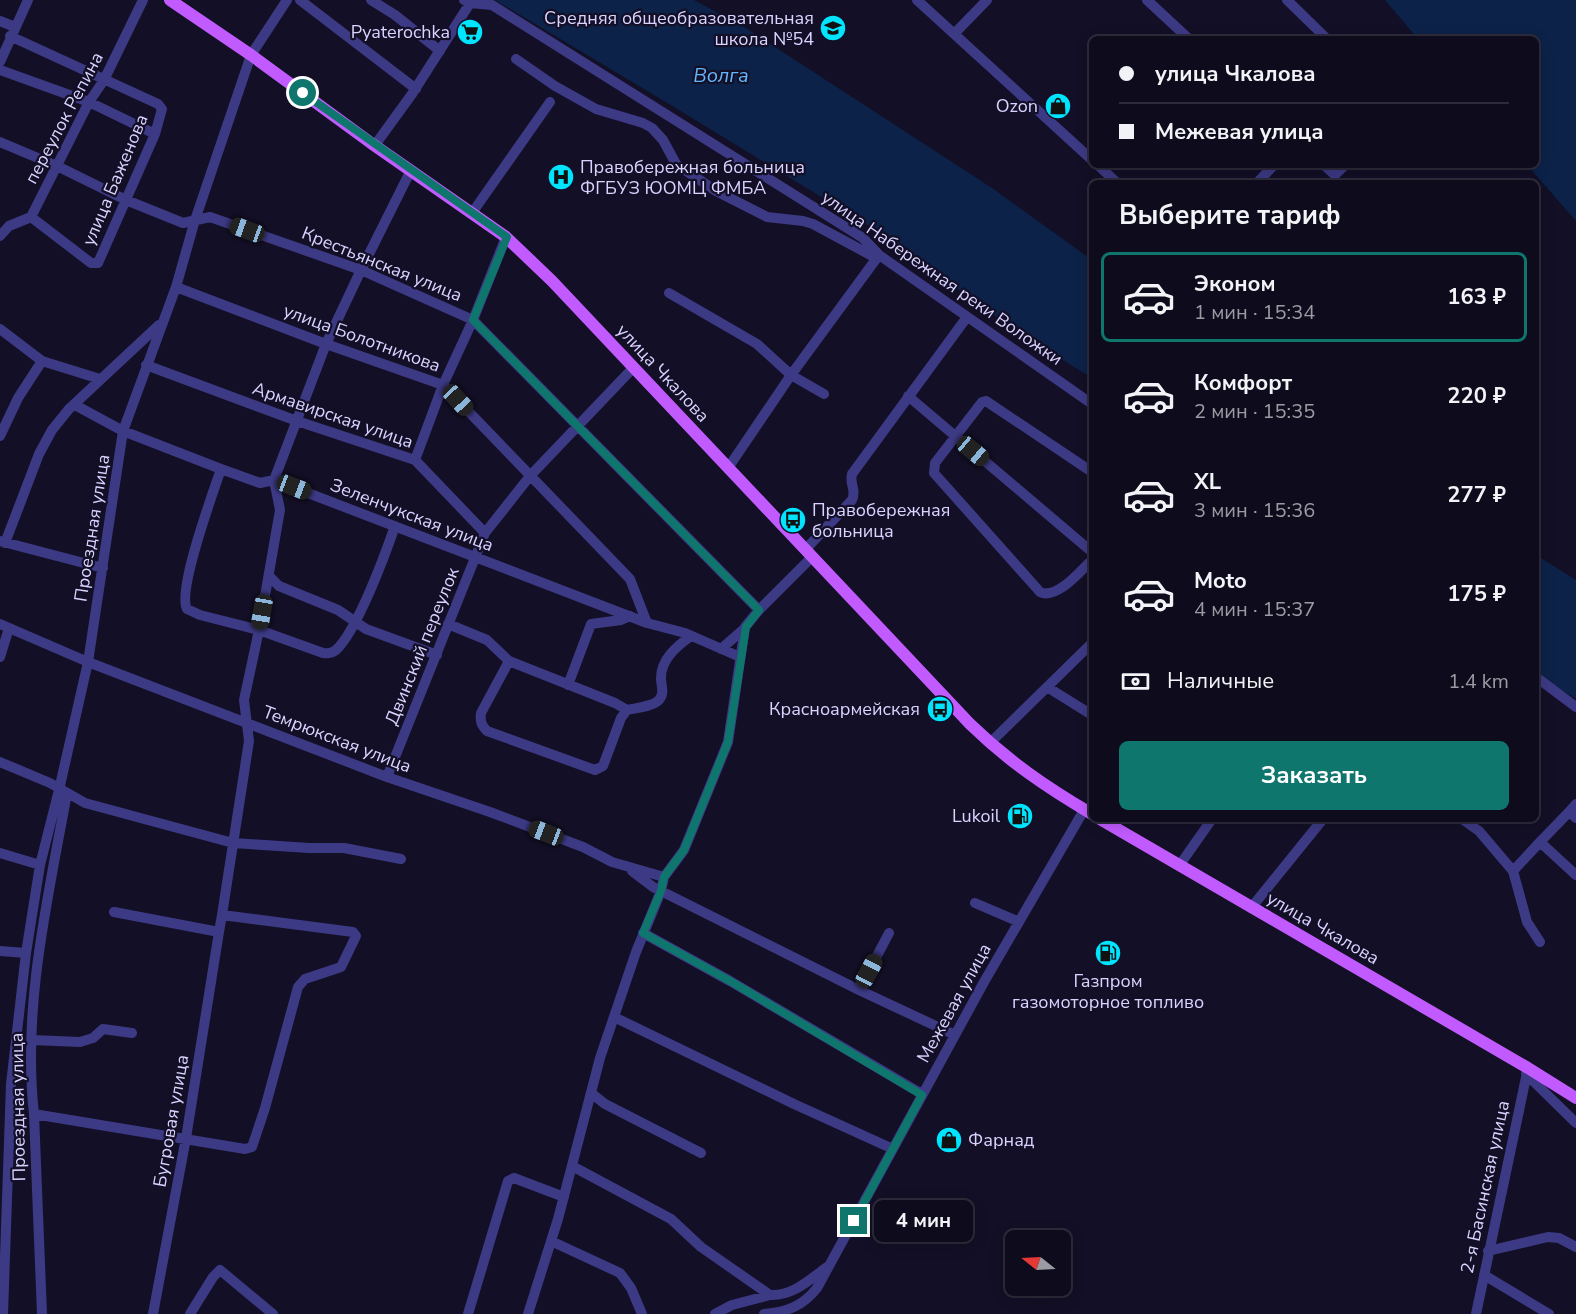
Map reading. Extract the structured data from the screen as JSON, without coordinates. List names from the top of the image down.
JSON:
{
  "streets": {
    "main road": ["улица Чкалова"],
    "street": [
      "переулок Репина",
      "улица Баженова",
      "Крестьянская улица",
      "улица Набережная реки Воложки",
      "улица Болотникова",
      "Армавирская улица",
      "Зеленчукская улица",
      "Проездная улица",
      "Двинский переулок",
      "Темрюкская улица",
      "Межевая улица",
      "Бугровая улица",
      "2-я Басинская улица"
    ]
  },
  "crossings": [
    ["переулок Репина", "улица Баженова"],
    ["переулок Репина", "Крестьянская улица"],
    ["улица Баженова", "Крестьянская улица"],
    ["Крестьянская улица", "Проездная улица"],
    ["Крестьянская улица", "Двинский переулок"],
    ["улица Болотникова", "Зеленчукская улица"],
    ["улица Болотникова", "Проездная улица"],
    ["улица Болотникова", "Двинский переулок"],
    ["улица Чкалова", "Проездная улица"],
    ["улица Чкалова", "Двинский переулок"],
    ["улица Чкалова", "Межевая улица"],
    ["улица Чкалова", "2-я Басинская улица"],
    ["Армавирская улица", "Проездная улица"],
    ["Армавирская улица", "Двинский переулок"],
    ["Зеленчукская улица", "Проездная улица"],
    ["Зеленчукская улица", "Двинский переулок"],
    ["Проездная улица", "Темрюкская улица"],
    ["Двинский переулок", "Темрюкская улица"]
  ],
  "water": ["Волга"],
  "places": {
    "school or university": ["Средняя общеобразовательная школа №54"],
    "supermarket": ["Pyaterochka"],
    "shop": ["Ozon", "Фарнад"],
    "hospital": ["Правобережная больница ФГБУЗ ЮОМЦ ФМБА"],
    "bus stop": ["Правобережная больница", "Красноармейская"],
    "fuel station": ["Lukoil", "Газпром газомоторное топливо"]
  },
  "north": "left",
  "page": {
    "banner": ["улица Чкалова", "Межевая улица"],
    "heading": "Выберите тариф",
    "list": [
      {
        "name": "Эконом",
        "note": "1 мин · 15:34",
        "value": "163 ₽"
      },
      {
        "name": "Комфорт",
        "note": "2 мин · 15:35",
        "value": "220 ₽"
      },
      {
        "name": "XL",
        "note": "3 мин · 15:36",
        "value": "277 ₽"
      },
      {
        "name": "Moto",
        "note": "4 мин · 15:37",
        "value": "175 ₽"
      }
    ],
    "pay": ["Наличные", "1.4 km"],
    "buttons": "Заказать",
    "bubble": "4 мин"
  }
}
